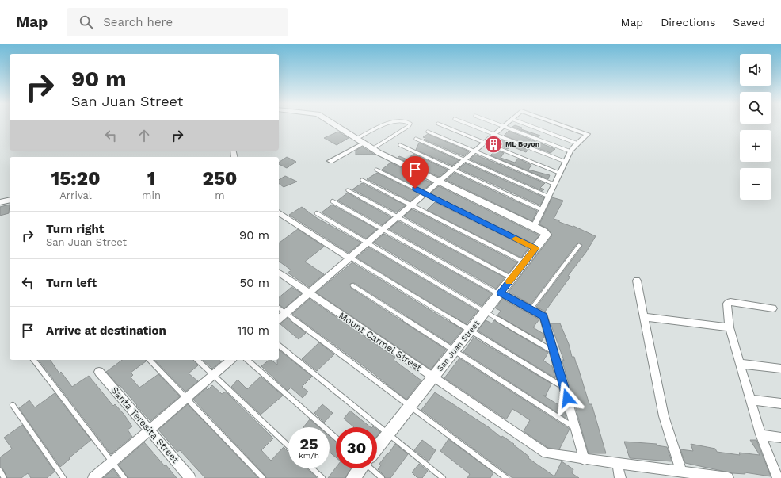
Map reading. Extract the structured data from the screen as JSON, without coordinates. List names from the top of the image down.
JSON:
{
  "streets": {
    "street": ["Mount Carmel Street", "San Juan Street", "Santa Teresita Street"]
  },
  "crossings": [
    ["Mount Carmel Street", "San Juan Street"]
  ],
  "places": {
    "building": ["ML Boyon"]
  },
  "page": {
    "header": "Map",
    "search": "Search here",
    "nav": ["Map", "Directions", "Saved"],
    "map_buttons": ["+", "−"],
    "turn": ["90 m", "San Juan Street"],
    "eta": [
      "15:20",
      "Arrival",
      "1",
      "min",
      "250",
      "m"
    ],
    "list": [
      {
        "name": "Turn right",
        "note": "San Juan Street",
        "value": "90 m"
      },
      {
        "name": "Turn left",
        "value": "50 m"
      },
      {
        "name": "Arrive at destination",
        "value": "110 m"
      }
    ],
    "speed": "25 km/h",
    "limit": "30"
  }
}
